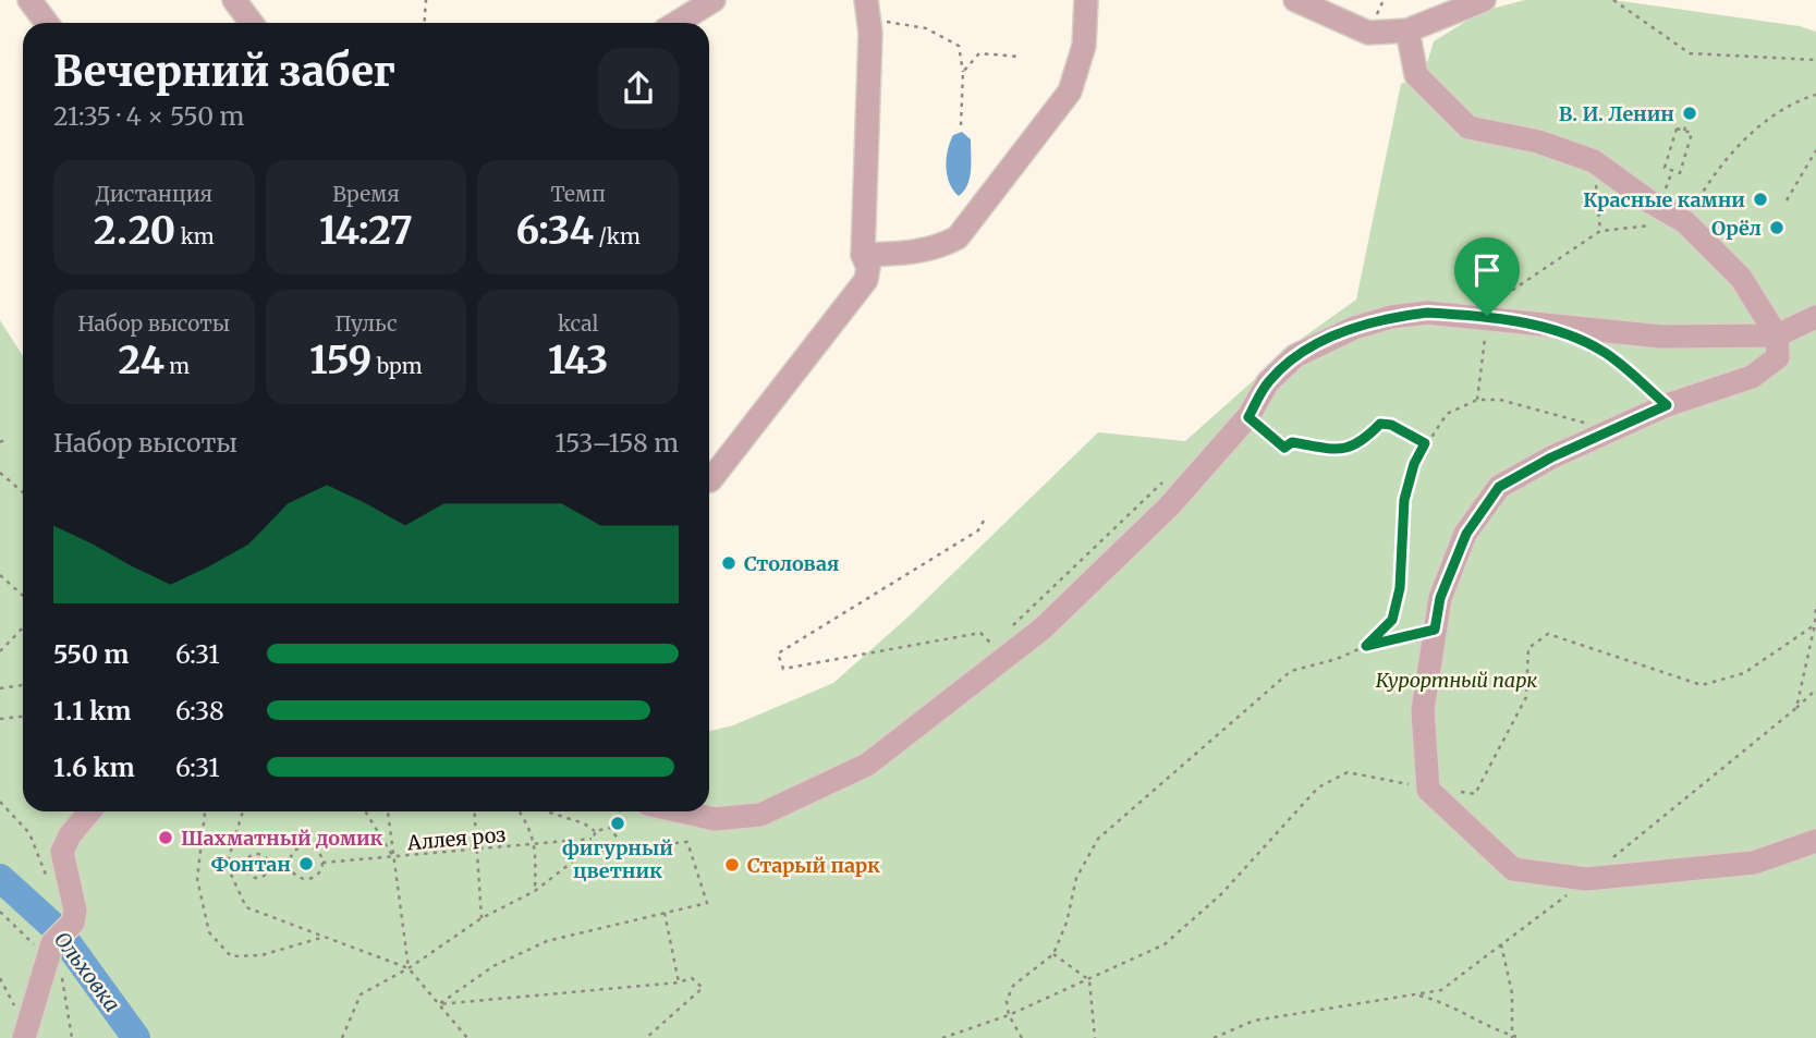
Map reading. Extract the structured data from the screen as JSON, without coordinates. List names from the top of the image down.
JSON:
{
  "streets": {
    "path": ["Аллея роз"]
  },
  "water": ["Ольховка"],
  "parks": ["Курортный парк"],
  "places": [
    "В. И. Ленин",
    "Красные камни",
    "Орёл",
    "Столовая",
    "фигурный цветник",
    "Шахматный домик",
    "Фонтан",
    "Старый парк"
  ],
  "page": {
    "heading": ["Вечерний забег", "21:35 · 4 × 550 m"],
    "stats": [
      ["Дистанция", "2.20 km"],
      ["Время", "14:27"],
      ["Темп", "6:34 /km"],
      ["Набор высоты", "24 m"],
      ["Пульс", "159 bpm"],
      ["kcal", "143"]
    ],
    "chart": ["Набор высоты", "153–158 m"],
    "list": [
      {
        "name": "550 m",
        "note": "6:31"
      },
      {
        "name": "1.1 km",
        "note": "6:38"
      },
      {
        "name": "1.6 km",
        "note": "6:31"
      }
    ]
  }
}
